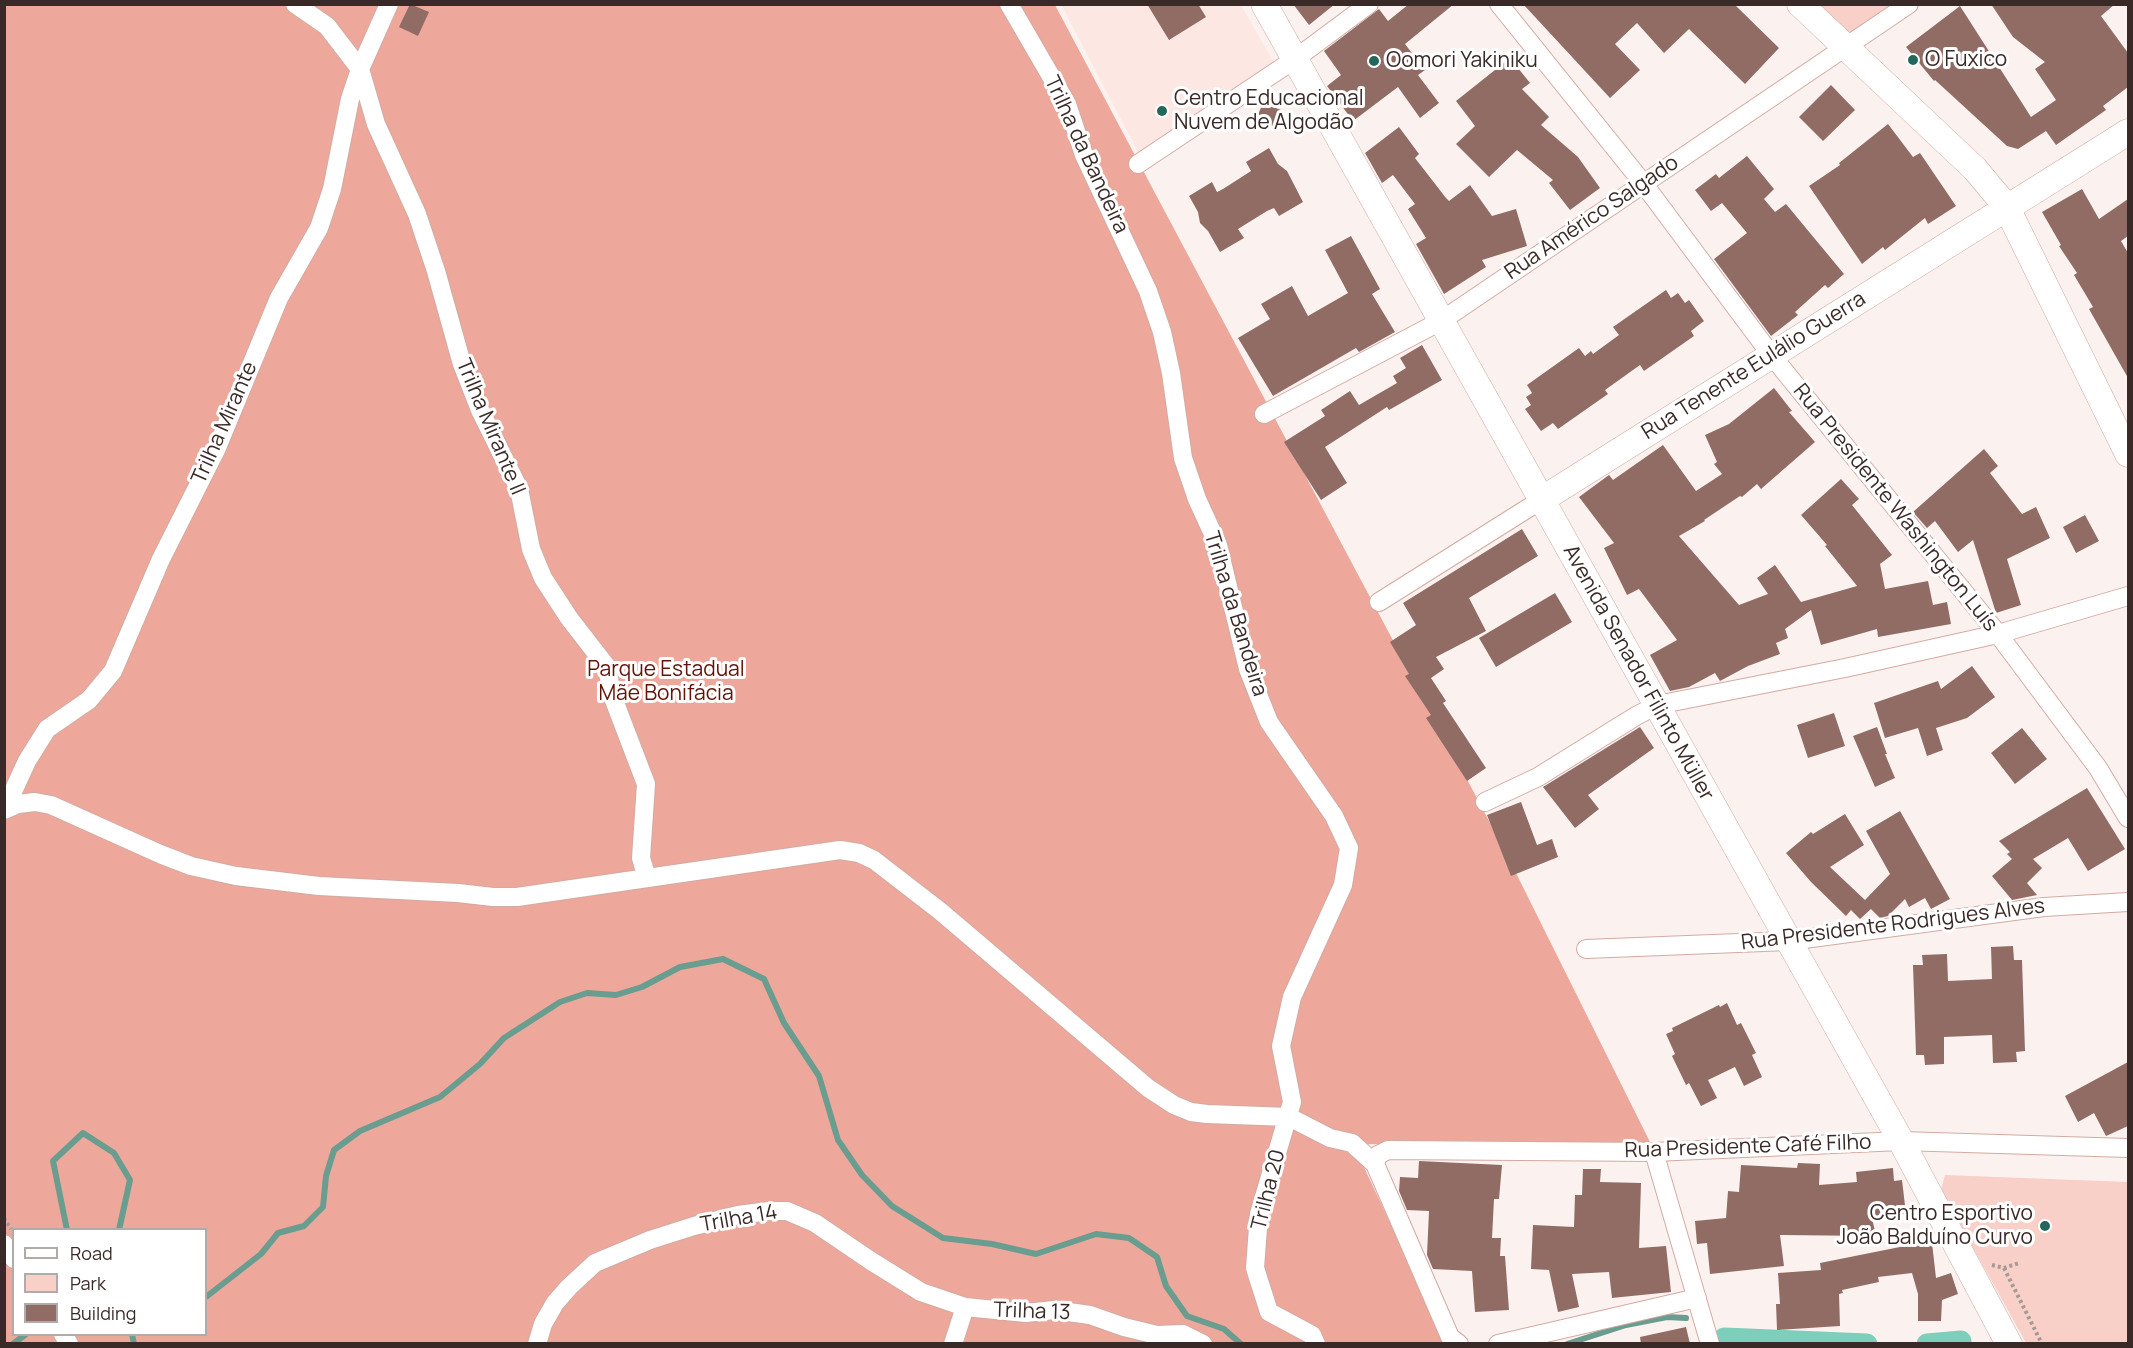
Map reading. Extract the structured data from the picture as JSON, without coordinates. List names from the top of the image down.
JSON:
{
  "streets": {
    "street": [
      "Trilha da Bandeira",
      "Rua Américo Salgado",
      "Rua Tenente Eulálio Guerra",
      "Trilha Mirante",
      "Trilha Mirante II",
      "Rua Presidente Washington Luís",
      "Avenida Senador Filinto Müller",
      "Rua Presidente Rodrigues Alves",
      "Rua Presidente Café Filho",
      "Trilha 20",
      "Trilha 14",
      "Trilha 13"
    ]
  },
  "crossings": [
    ["Trilha da Bandeira", "Trilha 20"],
    ["Rua Américo Salgado", "Rua Presidente Washington Luís"],
    ["Rua Américo Salgado", "Avenida Senador Filinto Müller"],
    ["Rua Tenente Eulálio Guerra", "Rua Presidente Washington Luís"],
    ["Rua Tenente Eulálio Guerra", "Avenida Senador Filinto Müller"],
    ["Trilha Mirante", "Trilha Mirante II"],
    ["Avenida Senador Filinto Müller", "Rua Presidente Rodrigues Alves"],
    ["Avenida Senador Filinto Müller", "Rua Presidente Café Filho"],
    ["Trilha 14", "Trilha 13"]
  ],
  "parks": ["Parque Estadual Mãe Bonifácia"],
  "places": [
    "O Fuxico",
    "Oomori Yakiniku",
    "Centro Educacional Nuvem de Algodão",
    "Centro Esportivo João Balduíno Curvo"
  ],
  "legend": ["Road", "Park", "Building"]
}
